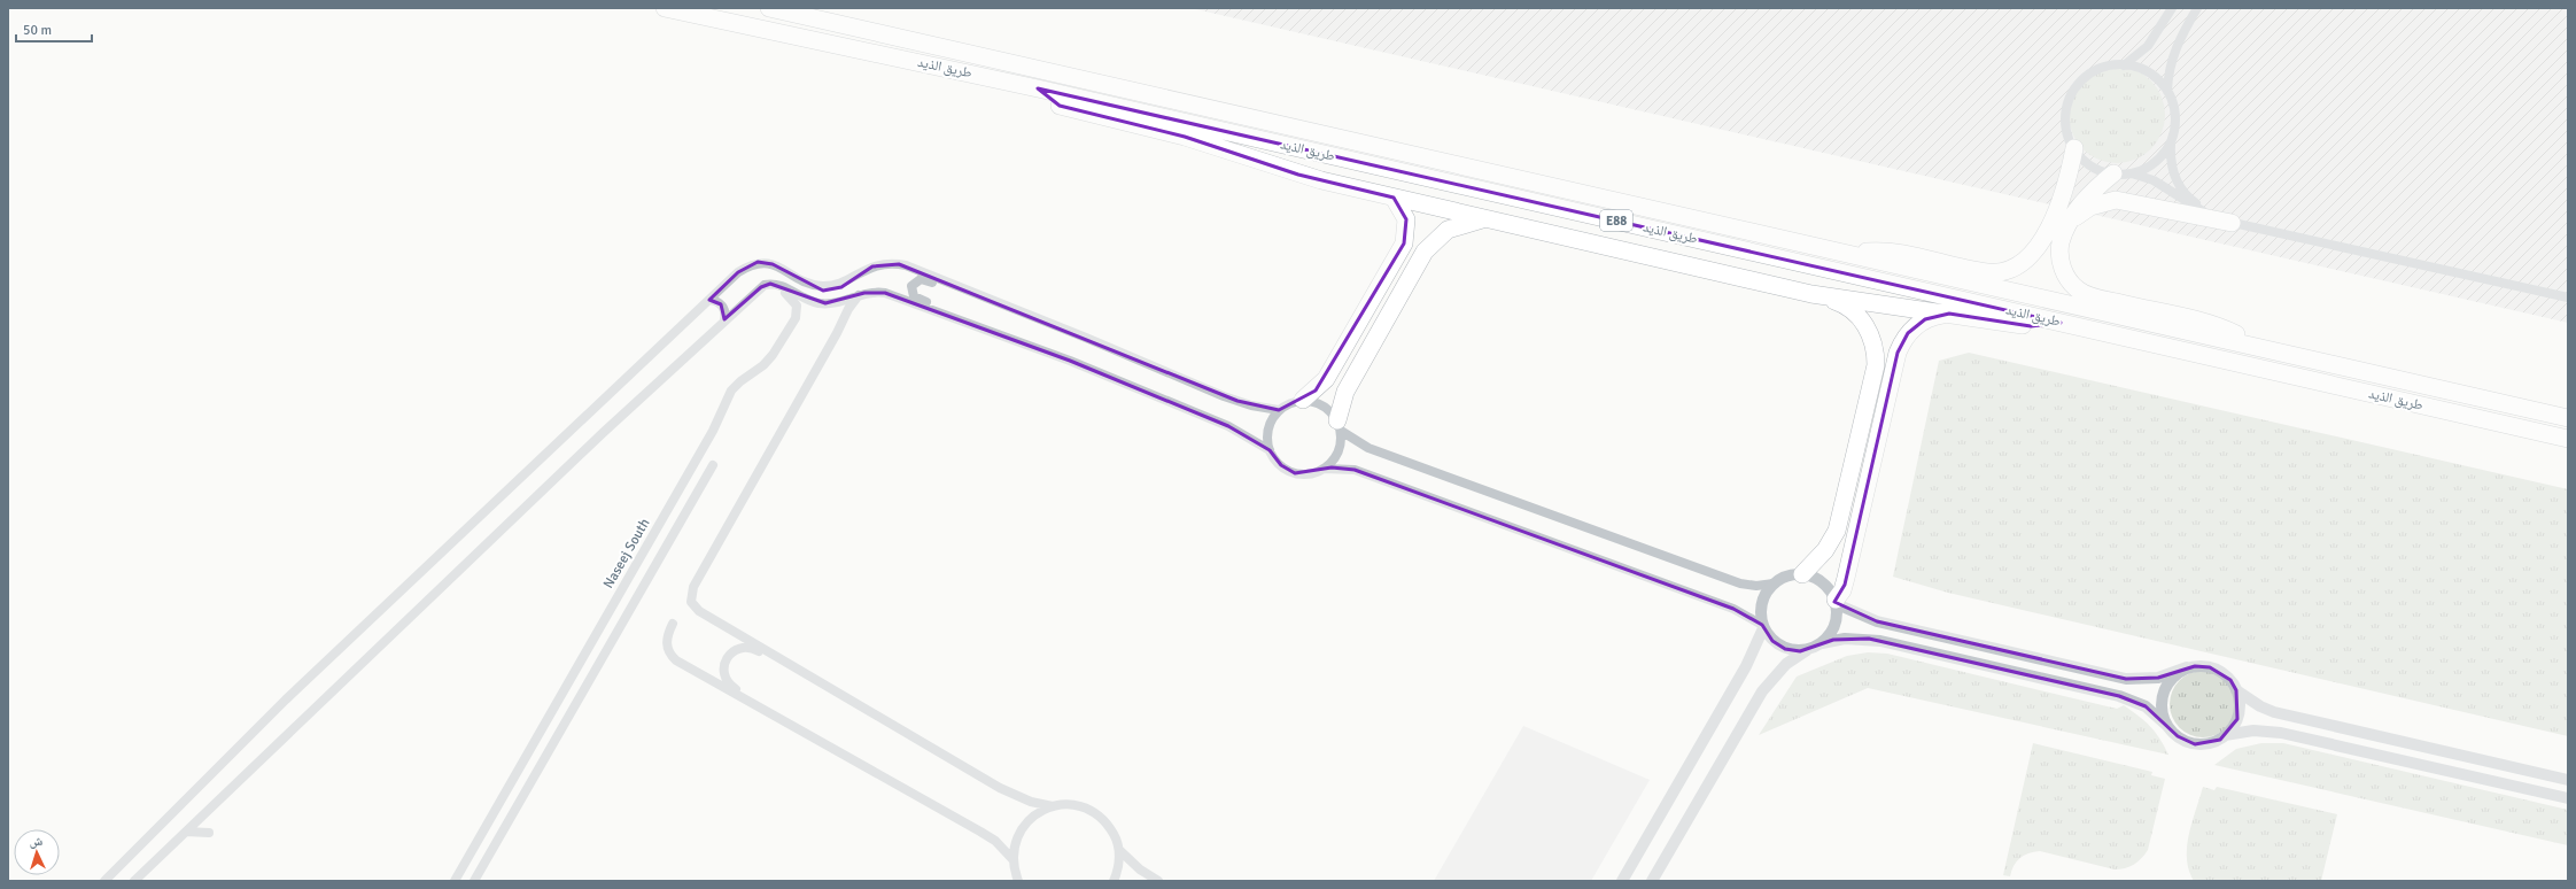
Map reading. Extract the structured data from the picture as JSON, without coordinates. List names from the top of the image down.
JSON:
{
  "streets": {
    "highway": ["طريق الذيد", "E88"],
    "street": ["Naseej South"]
  },
  "scale_bar": "50 m",
  "north": "top"
}
